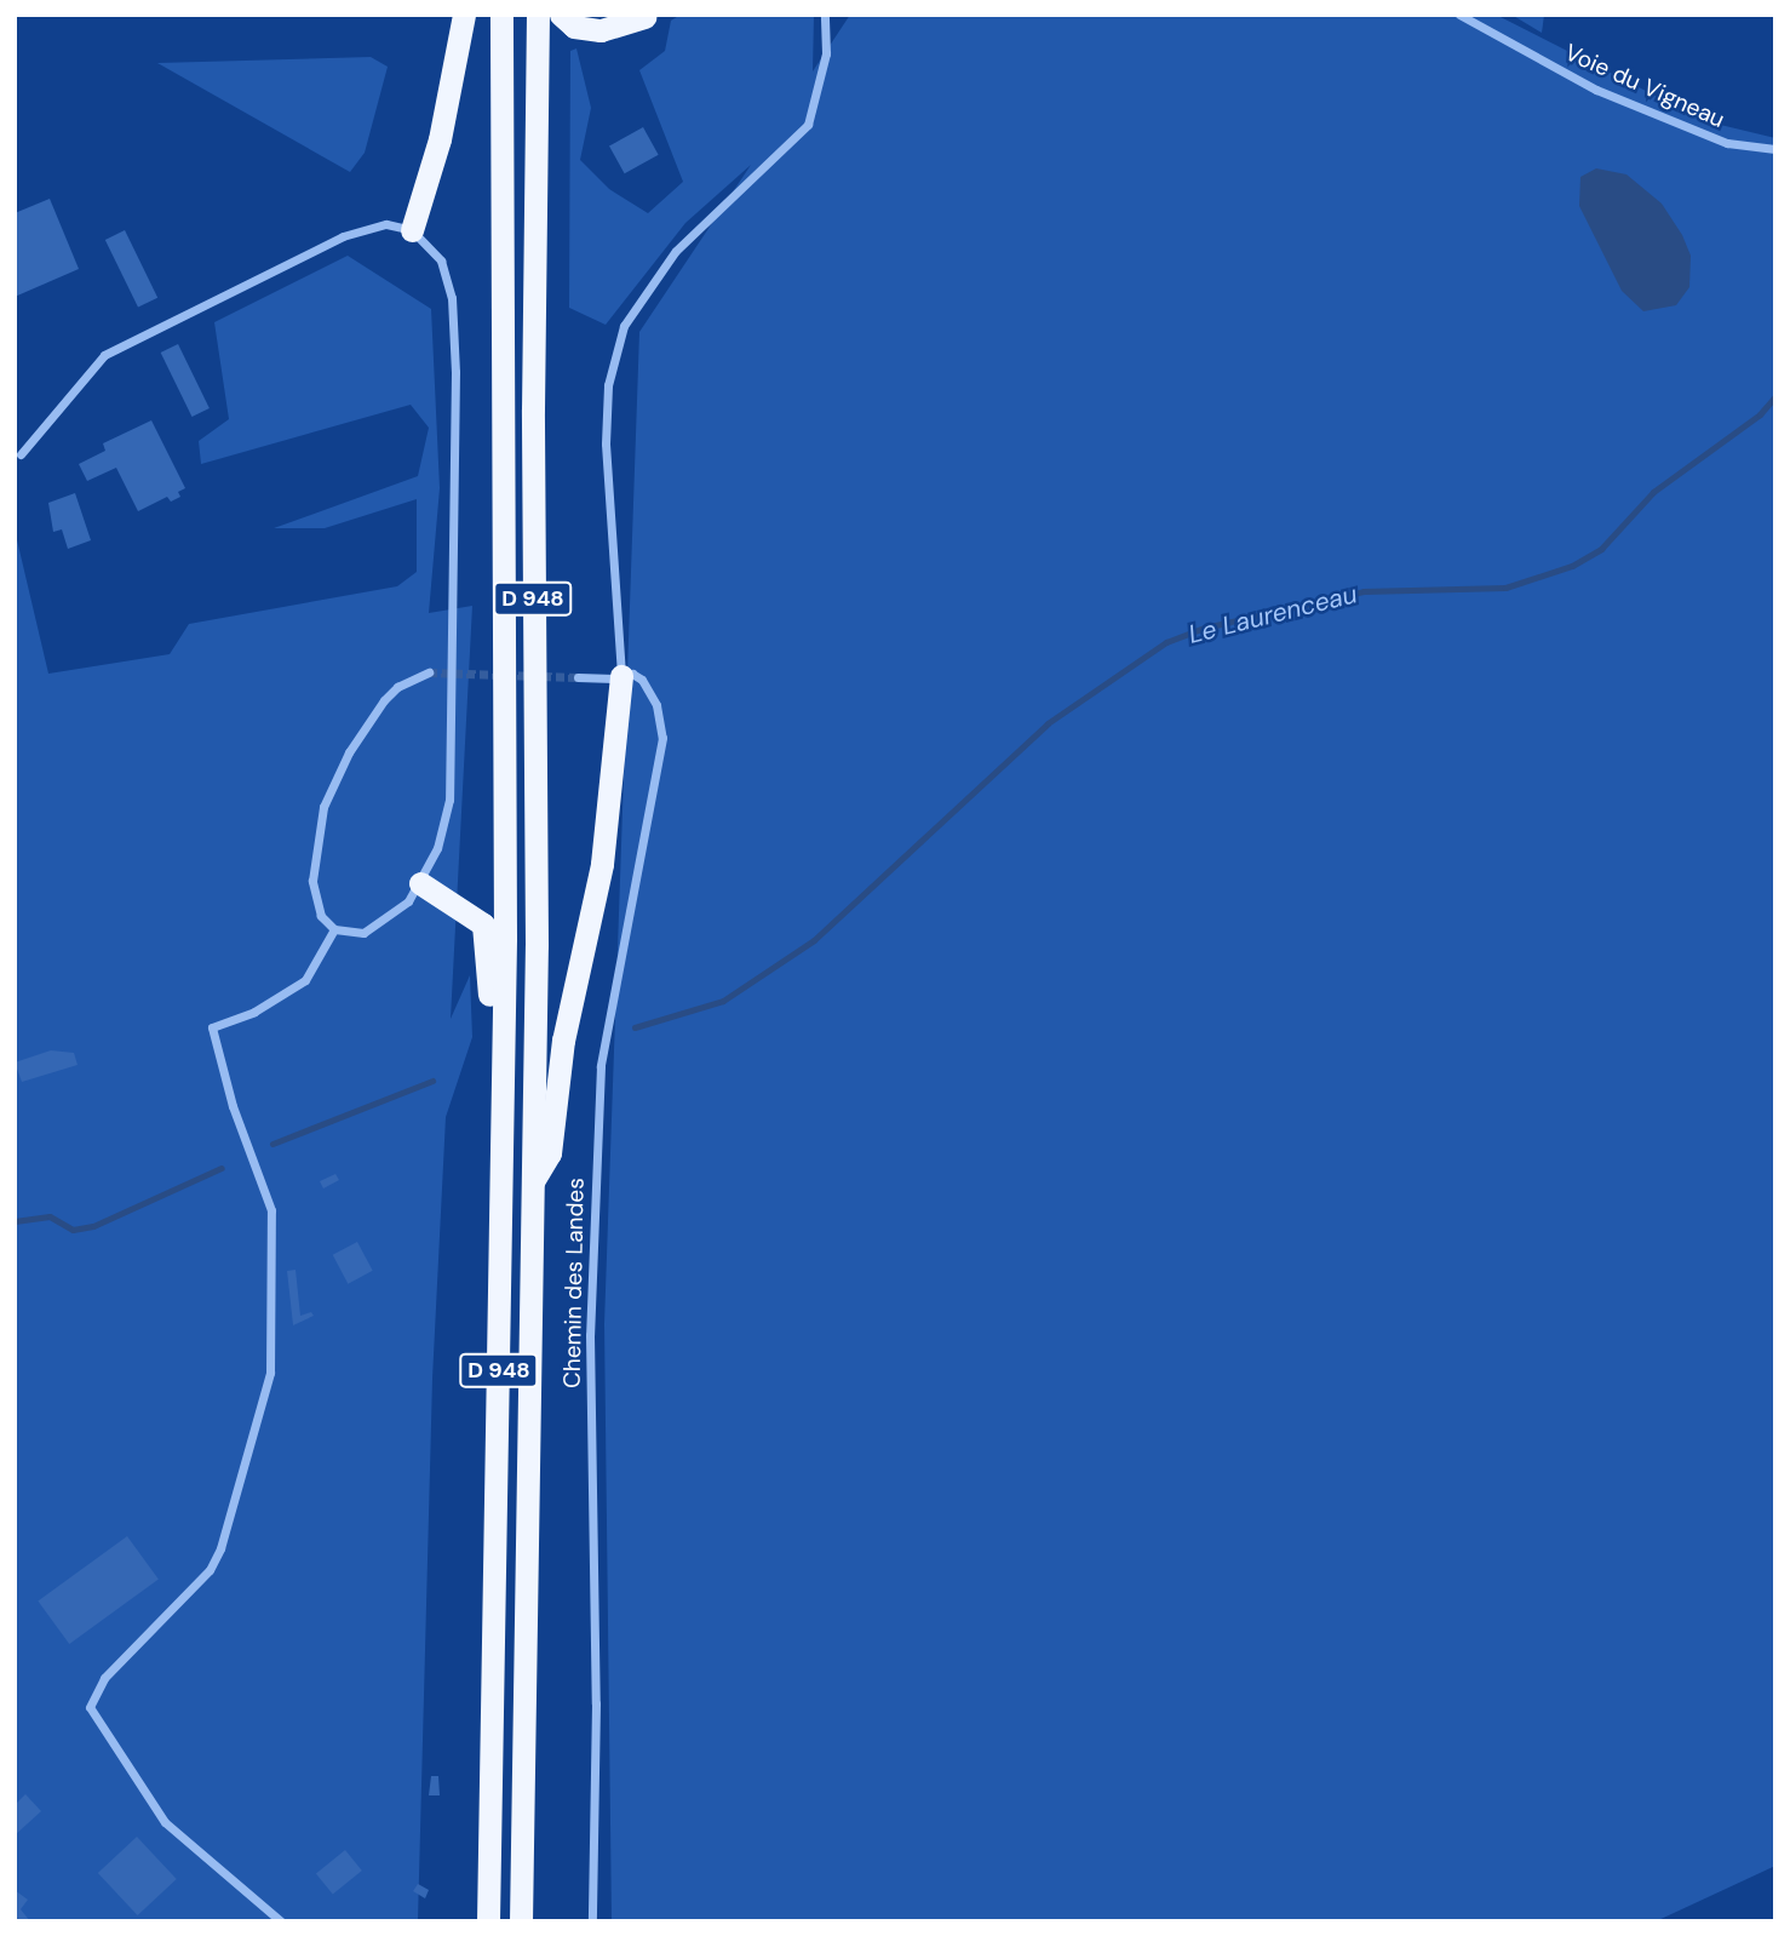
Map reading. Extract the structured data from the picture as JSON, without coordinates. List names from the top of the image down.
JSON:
{
  "streets": {
    "highway": ["D 948"],
    "street": ["Voie du Vigneau", "Chemin des Landes"]
  },
  "water": ["Le Laurenceau"]
}
